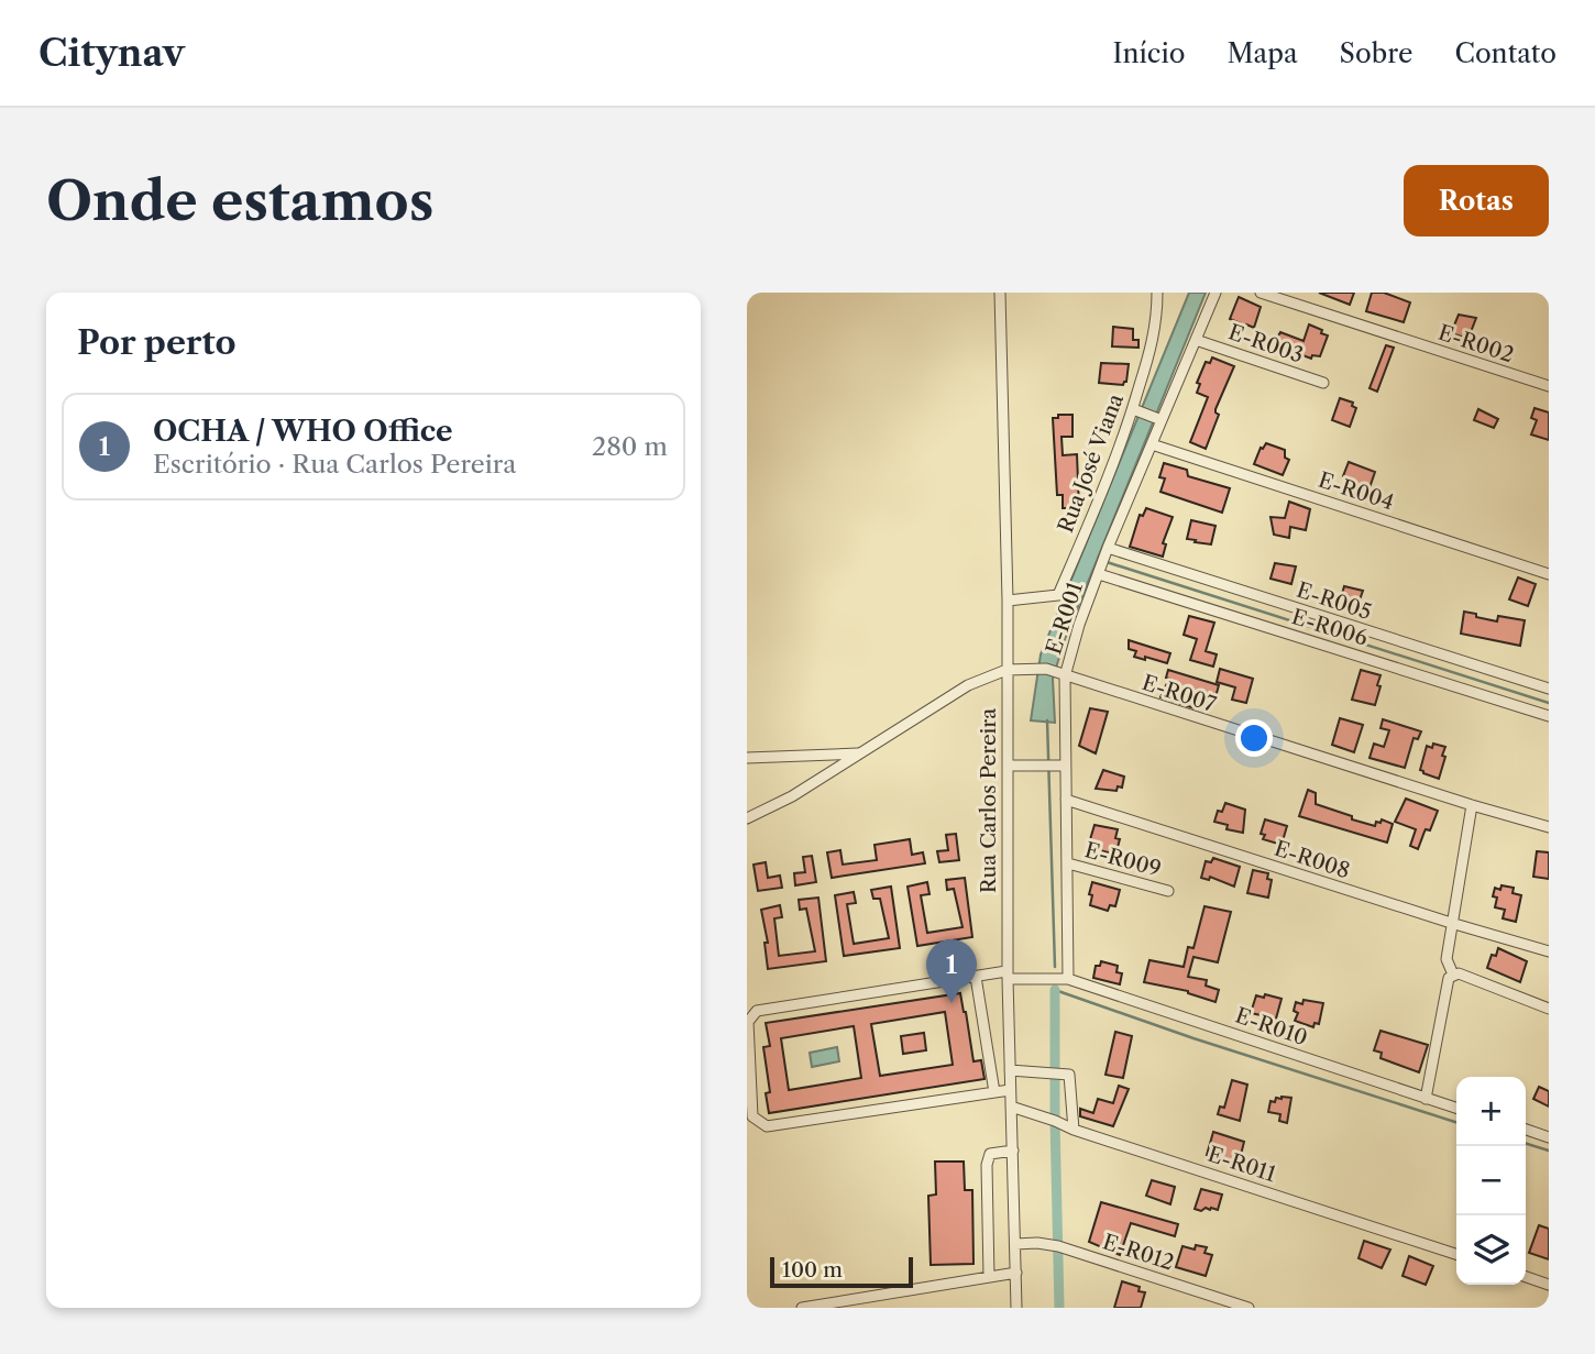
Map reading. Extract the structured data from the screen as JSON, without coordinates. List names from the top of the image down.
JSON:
{
  "streets": {
    "street": [
      "E-R003",
      "E-R002",
      "Rua José Viana",
      "E-R004",
      "E-R005",
      "E-R001",
      "E-R006",
      "E-R007",
      "Rua Carlos Pereira",
      "E-R009",
      "E-R008",
      "E-R010",
      "E-R011",
      "E-R012"
    ]
  },
  "crossings": [
    ["E-R003", "E-R001"],
    ["Rua José Viana", "Rua Carlos Pereira"],
    ["E-R004", "E-R001"],
    ["E-R005", "E-R001"],
    ["E-R001", "E-R006"],
    ["E-R001", "E-R007"],
    ["E-R001", "E-R009"],
    ["E-R001", "E-R008"],
    ["E-R001", "E-R010"],
    ["E-R007", "Rua Carlos Pereira"],
    ["Rua Carlos Pereira", "E-R010"],
    ["Rua Carlos Pereira", "E-R011"],
    ["Rua Carlos Pereira", "E-R012"]
  ],
  "scale_bar": "100 m",
  "page": {
    "header": "Citynav",
    "nav": [
      "Início",
      "Mapa",
      "Sobre",
      "Contato"
    ],
    "buttons": "Rotas",
    "title": "Onde estamos",
    "heading": "Por perto",
    "list": [
      {
        "mark": "1",
        "name": "OCHA / WHO Office",
        "note": "Escritório · Rua Carlos Pereira",
        "value": "280 m"
      }
    ],
    "pins": "1",
    "map_buttons": ["+", "−"],
    "scale": "100 m"
  }
}
